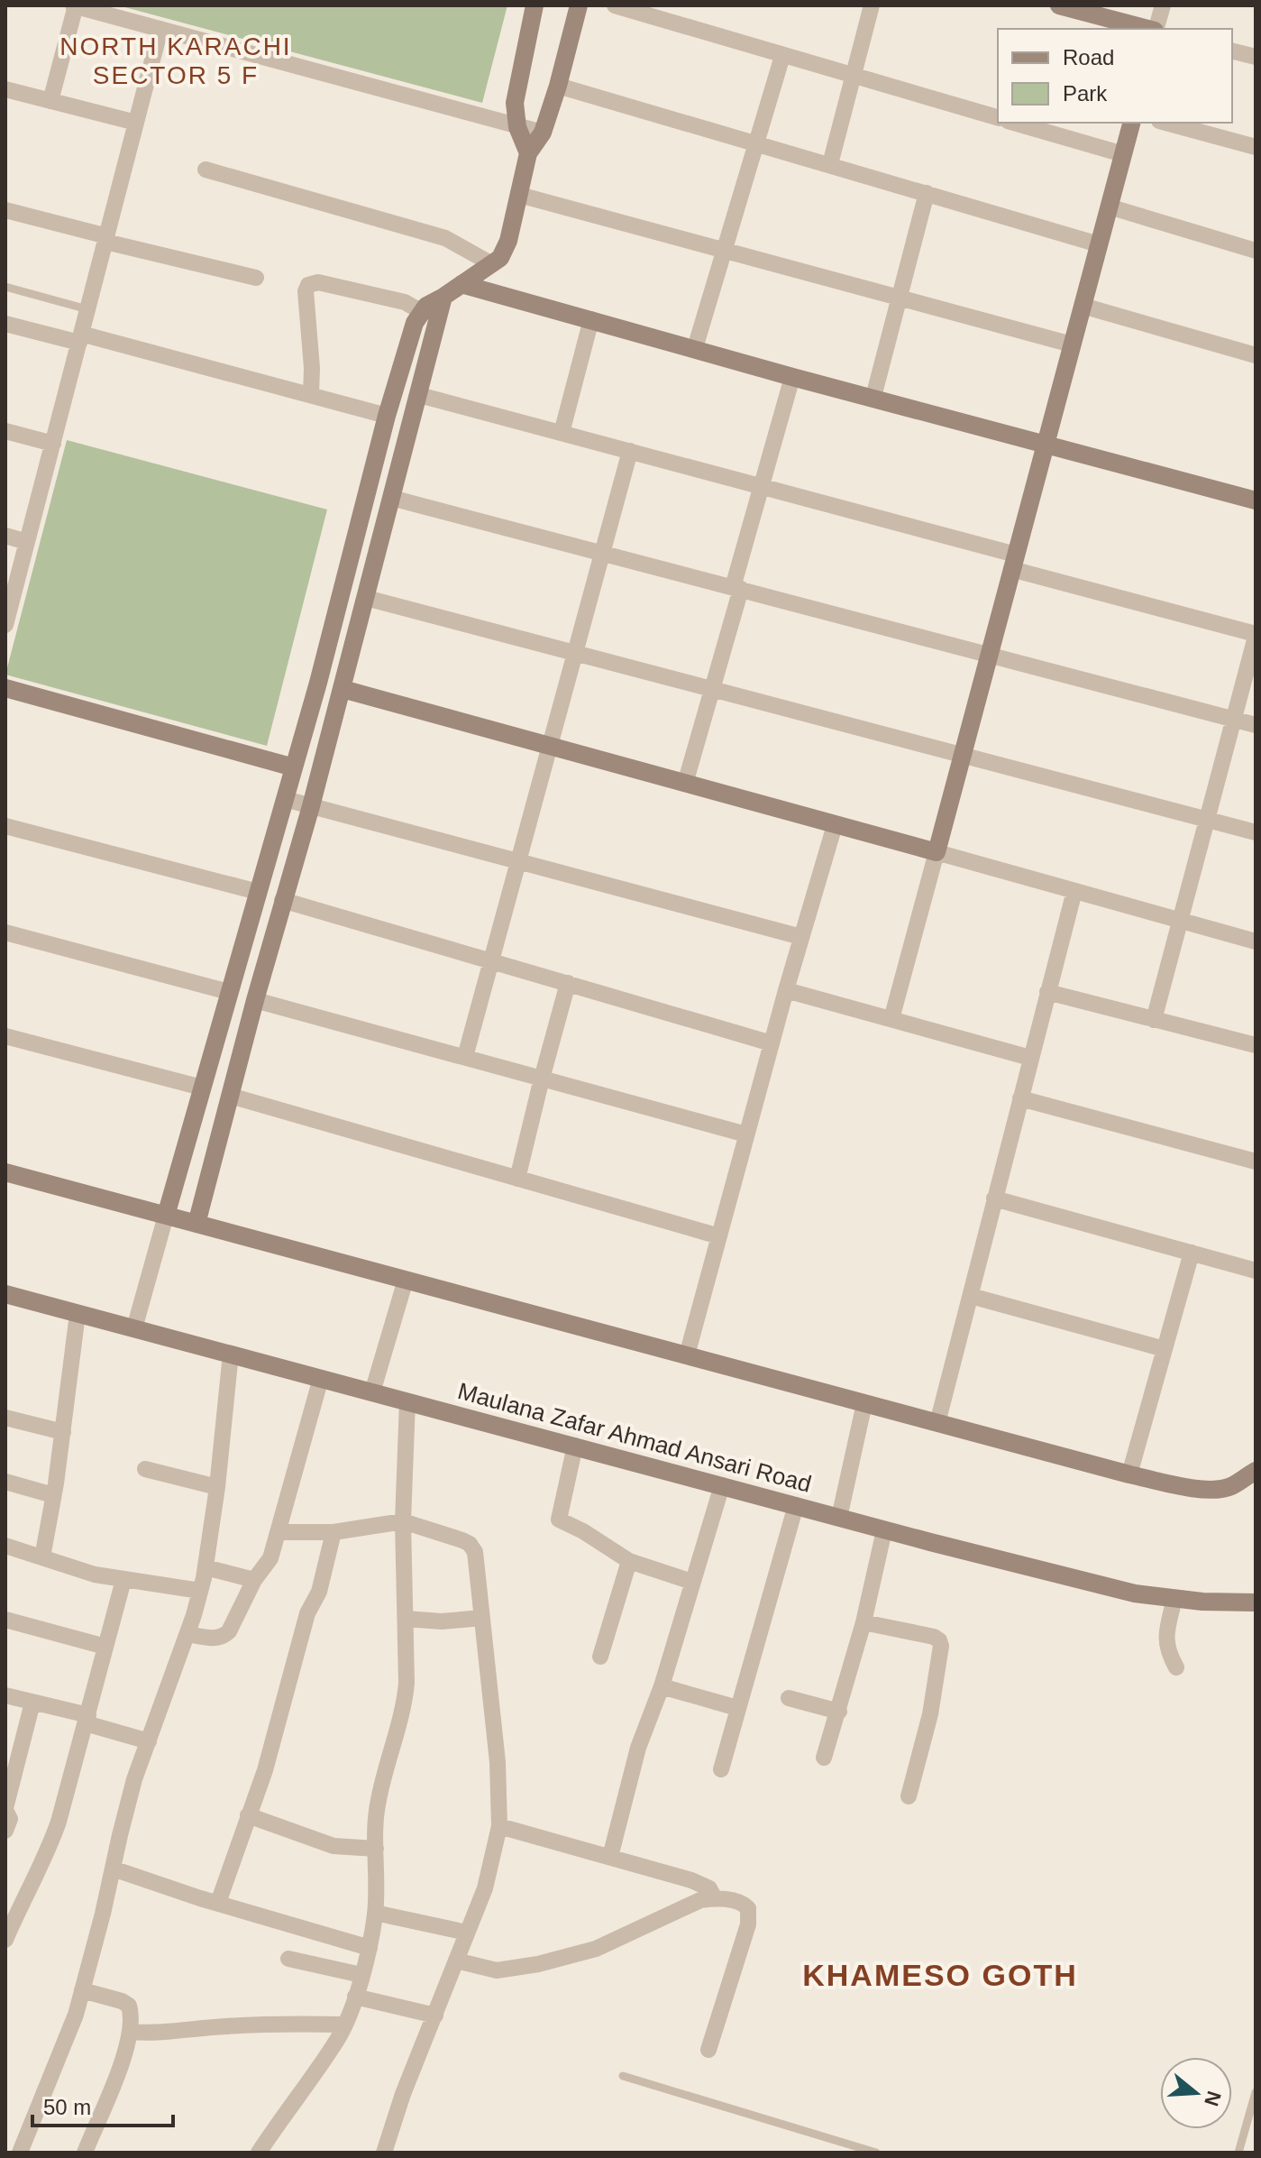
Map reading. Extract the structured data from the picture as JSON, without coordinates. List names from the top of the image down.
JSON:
{
  "streets": {
    "street": ["Maulana Zafar Ahmad Ansari Road"]
  },
  "districts": ["NORTH KARACHI SECTOR 5 F", "KHAMESO GOTH"],
  "legend": ["Road", "Park"],
  "scale_bar": "50 m",
  "north": "right"
}
